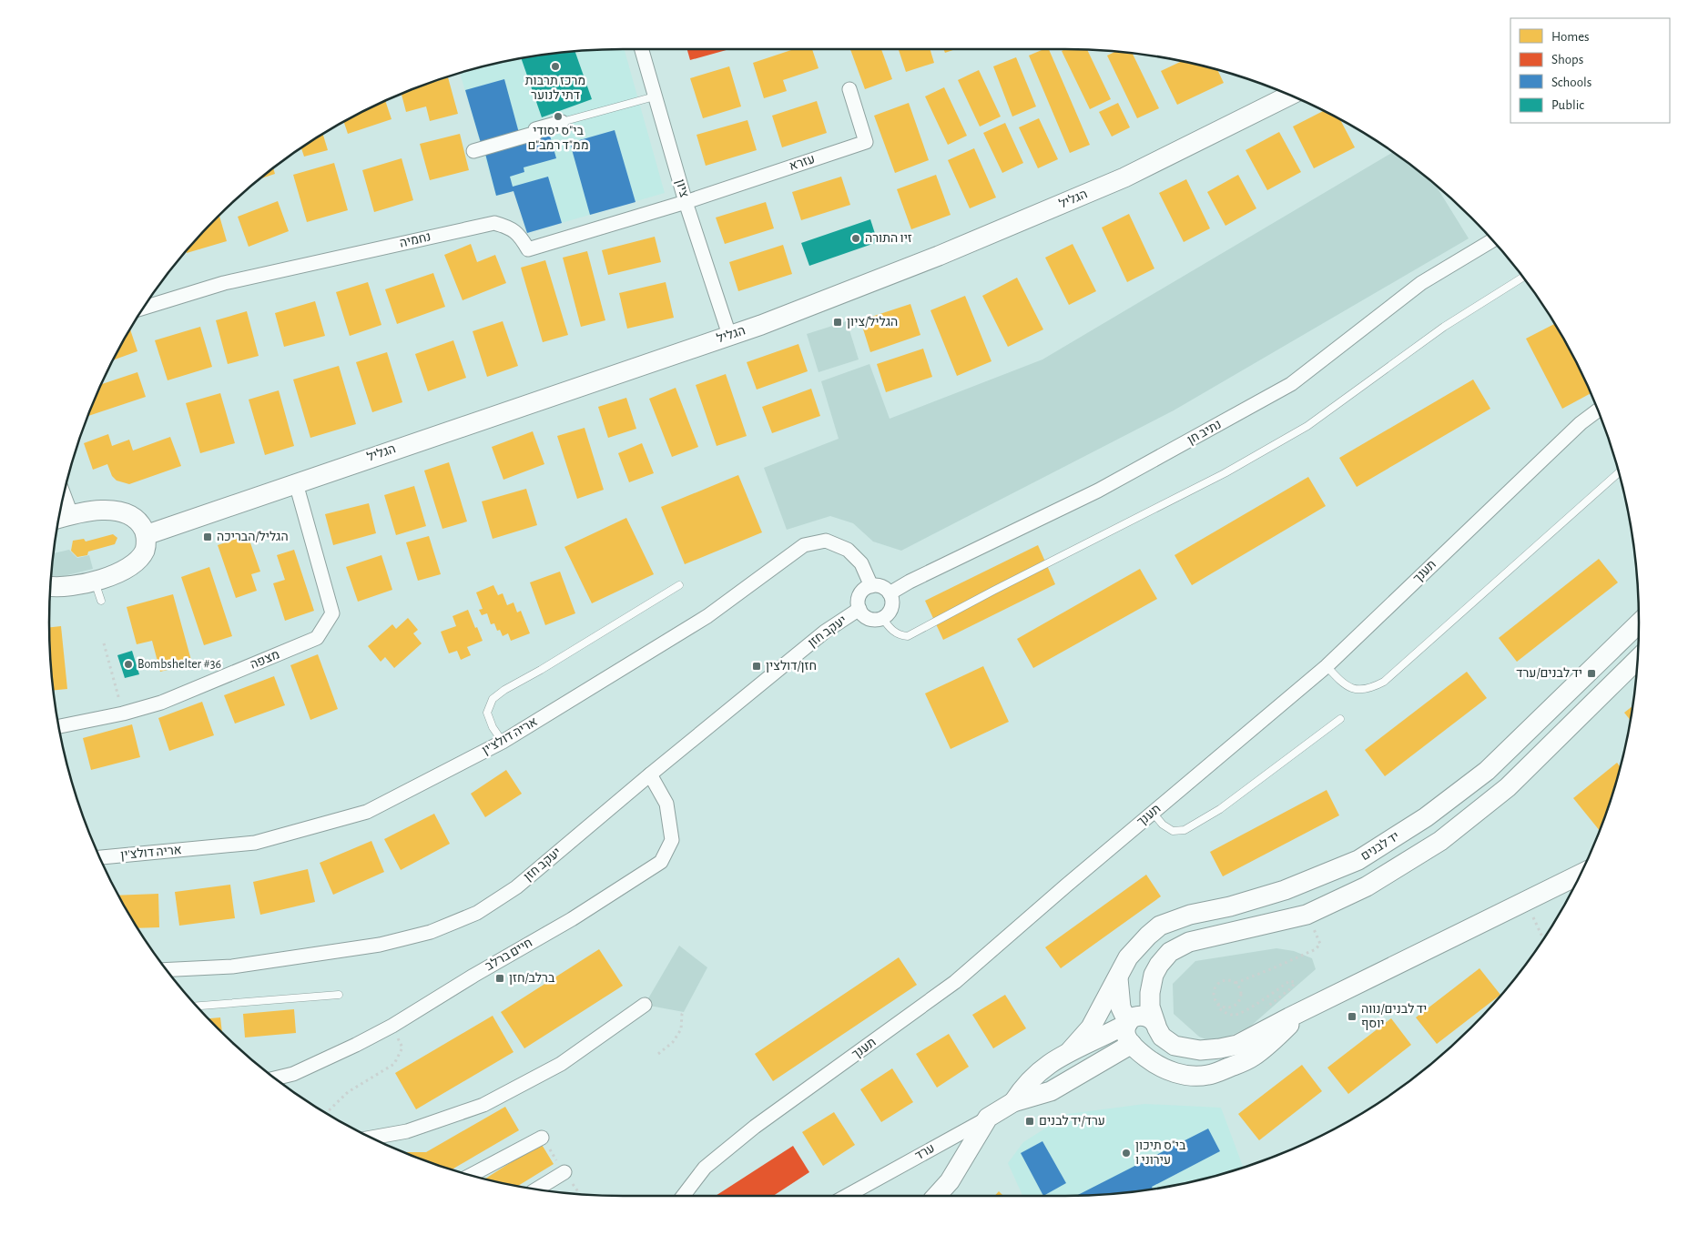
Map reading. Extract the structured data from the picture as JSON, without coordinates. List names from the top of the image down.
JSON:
{
  "streets": {
    "street": [
      "עזרא",
      "ציון",
      "הגליל",
      "נחמיה",
      "נתיב חן",
      "תענך",
      "יעקב חזן",
      "מצפה",
      "אריה דולצ'ין",
      "יד לבנים",
      "חיים ברלב",
      "ערד"
    ]
  },
  "crossings": [
    ["עזרא", "ציון"],
    ["עזרא", "נחמיה"],
    ["ציון", "הגליל"],
    ["ציון", "נחמיה"],
    ["הגליל", "מצפה"],
    ["נתיב חן", "יעקב חזן"],
    ["נתיב חן", "אריה דולצ'ין"],
    ["יעקב חזן", "אריה דולצ'ין"],
    ["יעקב חזן", "חיים ברלב"],
    ["יד לבנים", "ערד"]
  ],
  "places": {
    "other": [
      "מרכז תרבות דתי לנוער",
      "בי\"ס יסודי ממ\"ד רמב\"ם",
      "זיו התורה",
      "Bombshelter #36",
      "בי\"ס תיכון עירוני ו"
    ],
    "transit": [
      "הגליל/ציון",
      "הגליל/הבריכה",
      "חזן/דולצין",
      "יד לבנים/ערד",
      "ברלב/חזן",
      "יד לבנים/נווה יוסף",
      "ערד/יד לבנים"
    ]
  },
  "legend": [
    "Homes",
    "Shops",
    "Schools",
    "Public"
  ]
}
